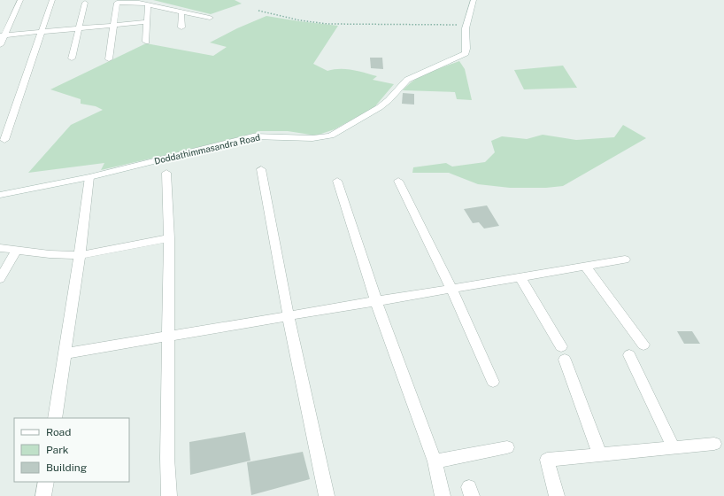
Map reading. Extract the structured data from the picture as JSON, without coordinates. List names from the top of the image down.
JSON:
{
  "streets": {
    "street": ["Doddathimmasandra Road"]
  },
  "legend": ["Road", "Park", "Building"]
}
